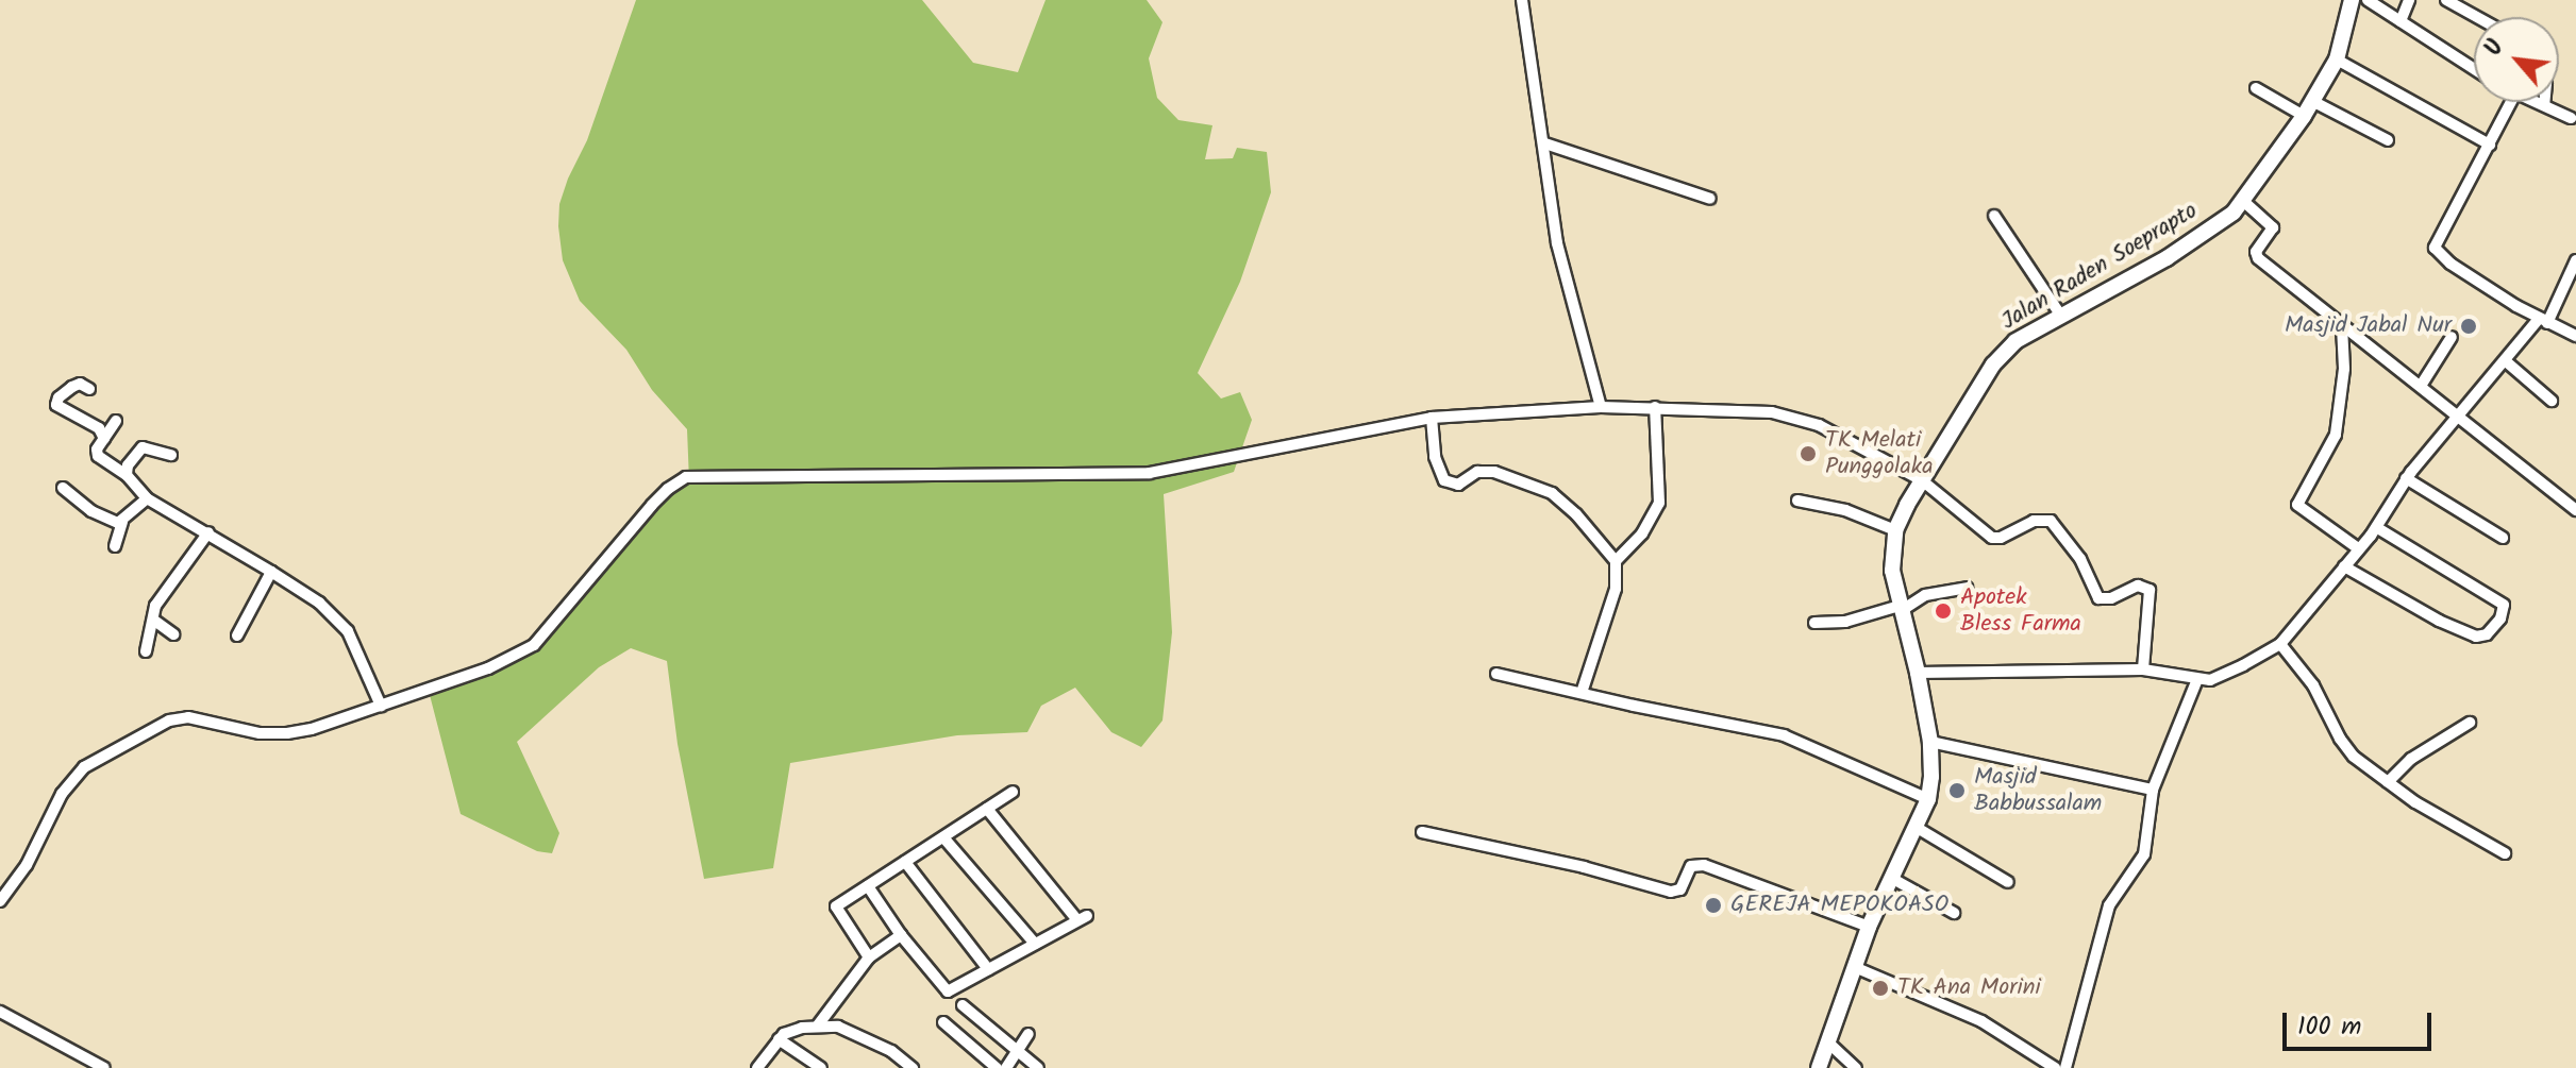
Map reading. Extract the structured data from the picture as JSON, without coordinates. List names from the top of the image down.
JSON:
{
  "streets": {
    "highway": ["Jalan Raden Soeprapto"]
  },
  "places": [
    "Masjid Jabal Nur",
    "TK Melati Punggolaka",
    "Apotek Bless Farma",
    "Masjid Babbussalam",
    "GEREJA MEPOKOASO",
    "TK Ana Morini"
  ],
  "scale_bar": "100 m",
  "north": "top left"
}
